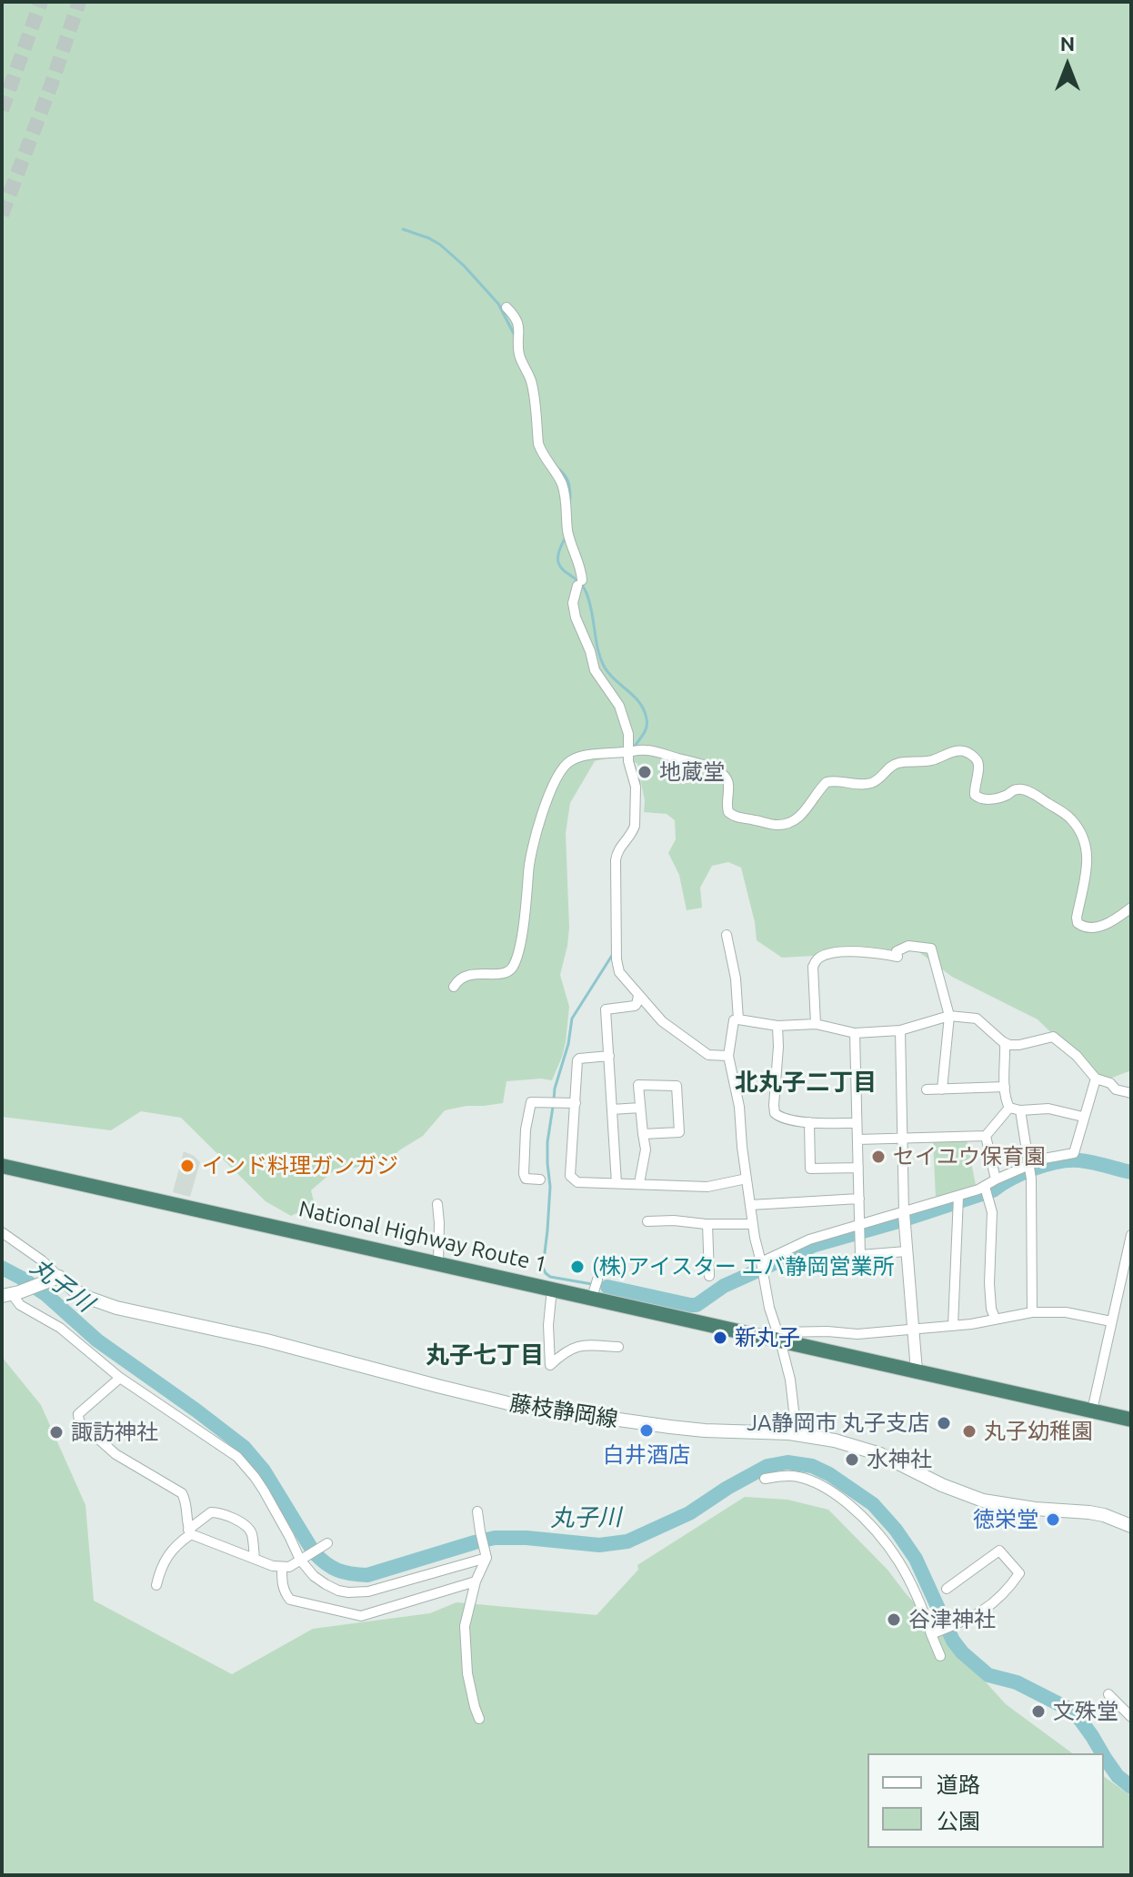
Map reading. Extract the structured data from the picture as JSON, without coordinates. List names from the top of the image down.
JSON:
{
  "streets": {
    "highway": ["National Highway Route 1"],
    "main road": ["藤枝静岡線"]
  },
  "districts": ["北丸子二丁目", "丸子七丁目"],
  "water": ["丸子川"],
  "places": [
    "地蔵堂",
    "セイユウ保育園",
    "インド料理ガンガジ",
    "(株)アイスター エバ静岡営業所",
    "新丸子",
    "JA静岡市 丸子支店",
    "白井酒店",
    "丸子幼稚園",
    "諏訪神社",
    "水神社",
    "徳栄堂",
    "谷津神社",
    "文殊堂"
  ],
  "legend": ["道路", "公園"],
  "north": "top"
}
